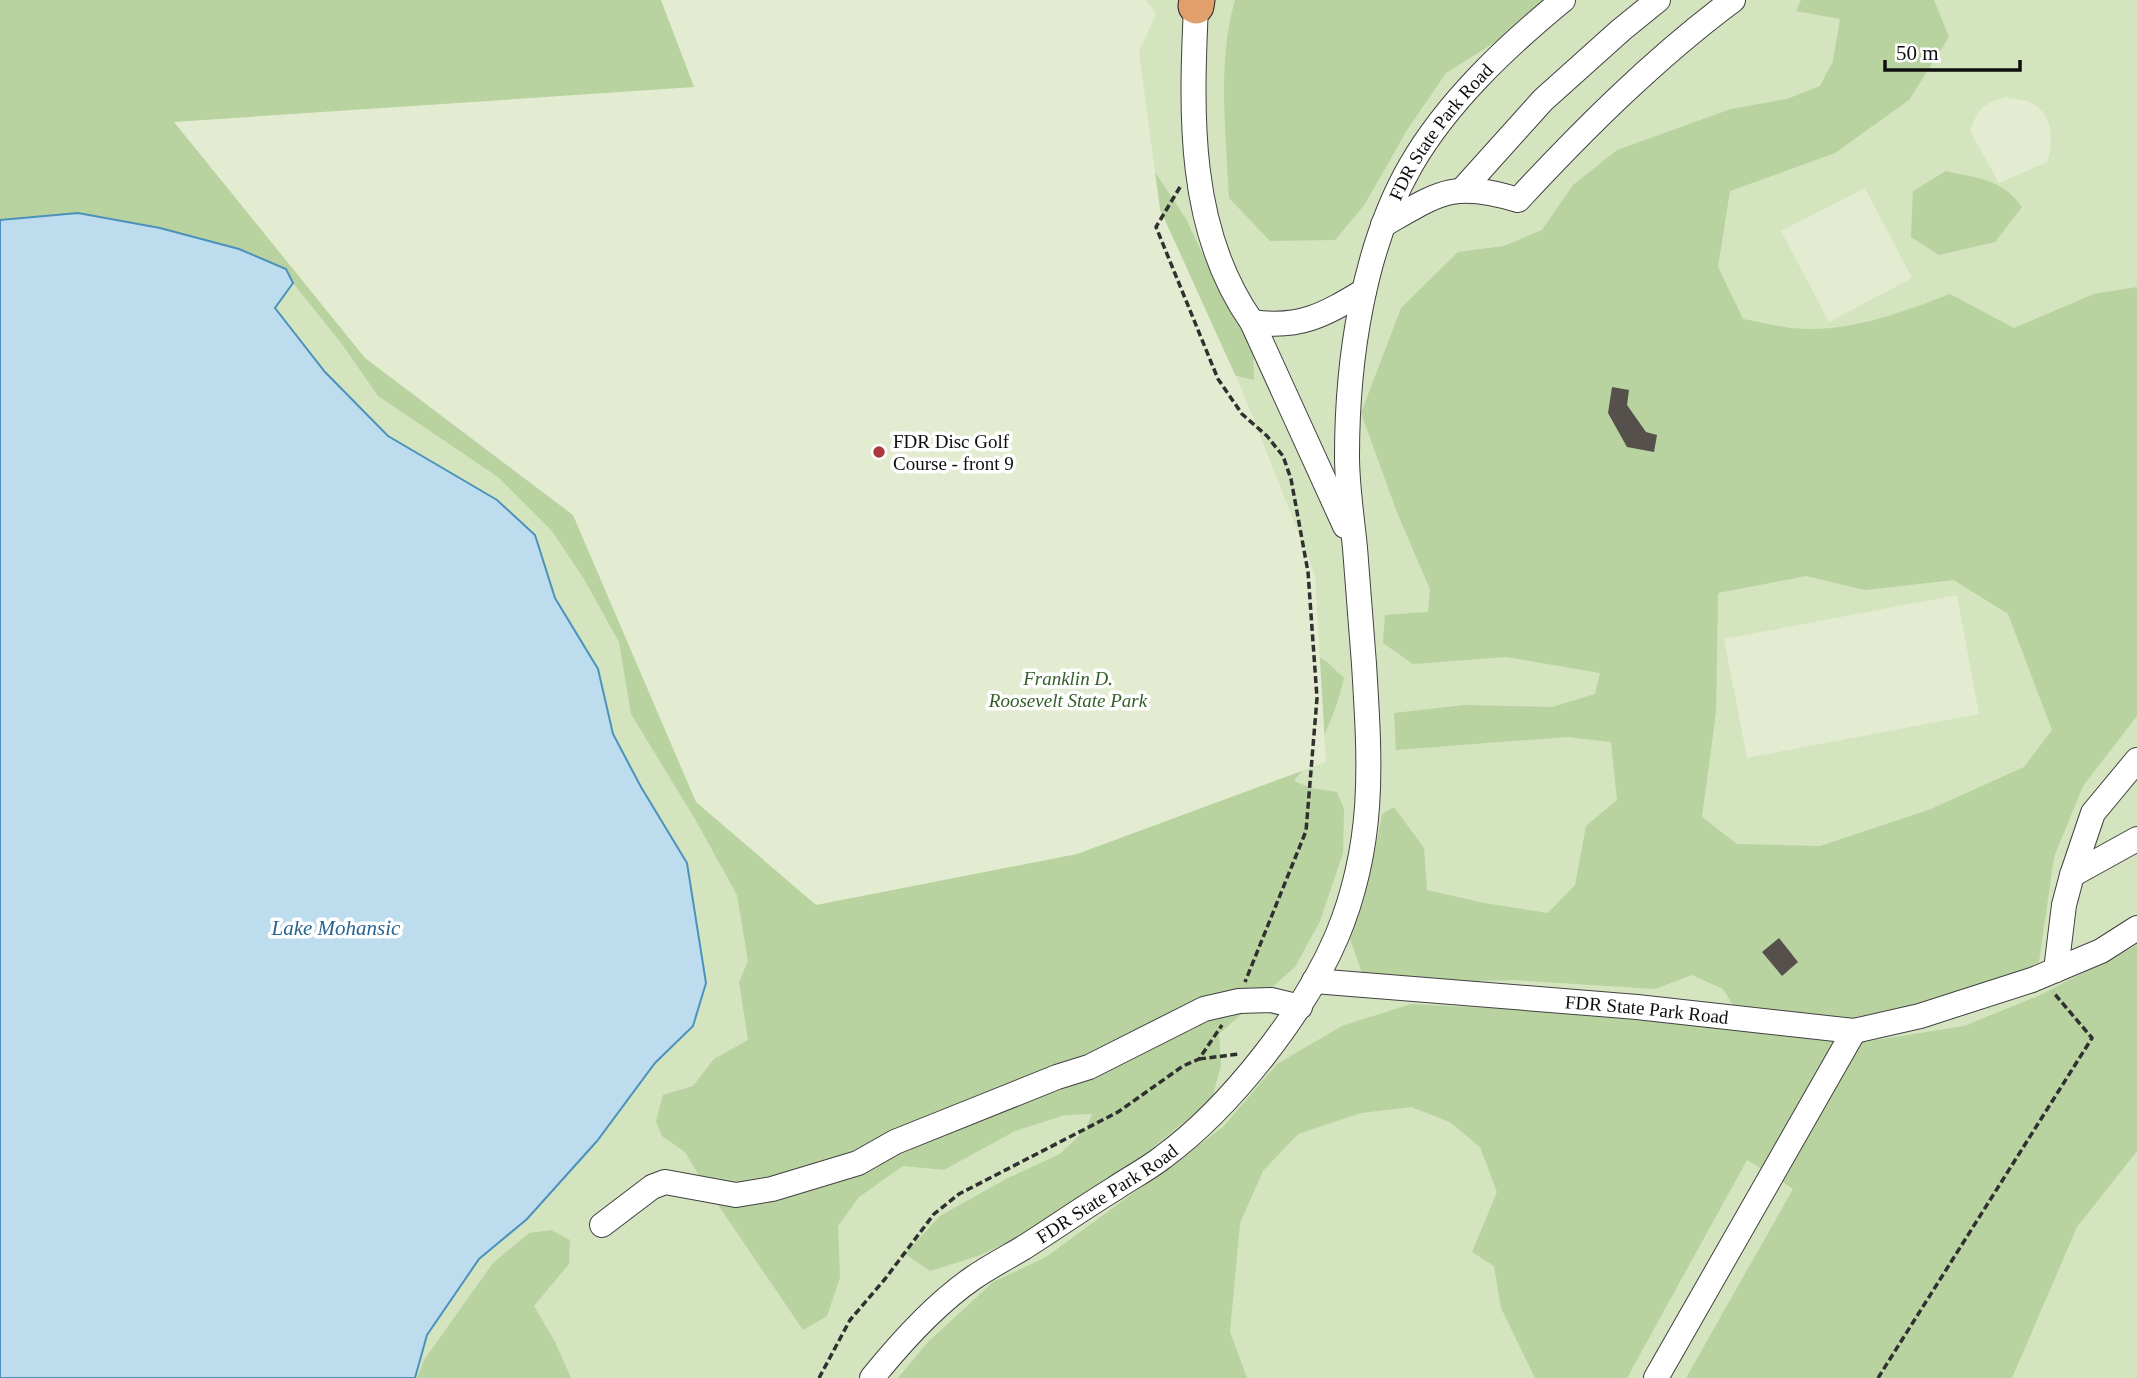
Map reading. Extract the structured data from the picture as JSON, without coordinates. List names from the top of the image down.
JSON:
{
  "streets": {
    "lane": ["FDR State Park Road"]
  },
  "water": ["Lake Mohansic"],
  "parks": ["Franklin D. Roosevelt State Park"],
  "places": ["FDR Disc Golf Course - front 9"],
  "scale_bar": "50 m"
}
